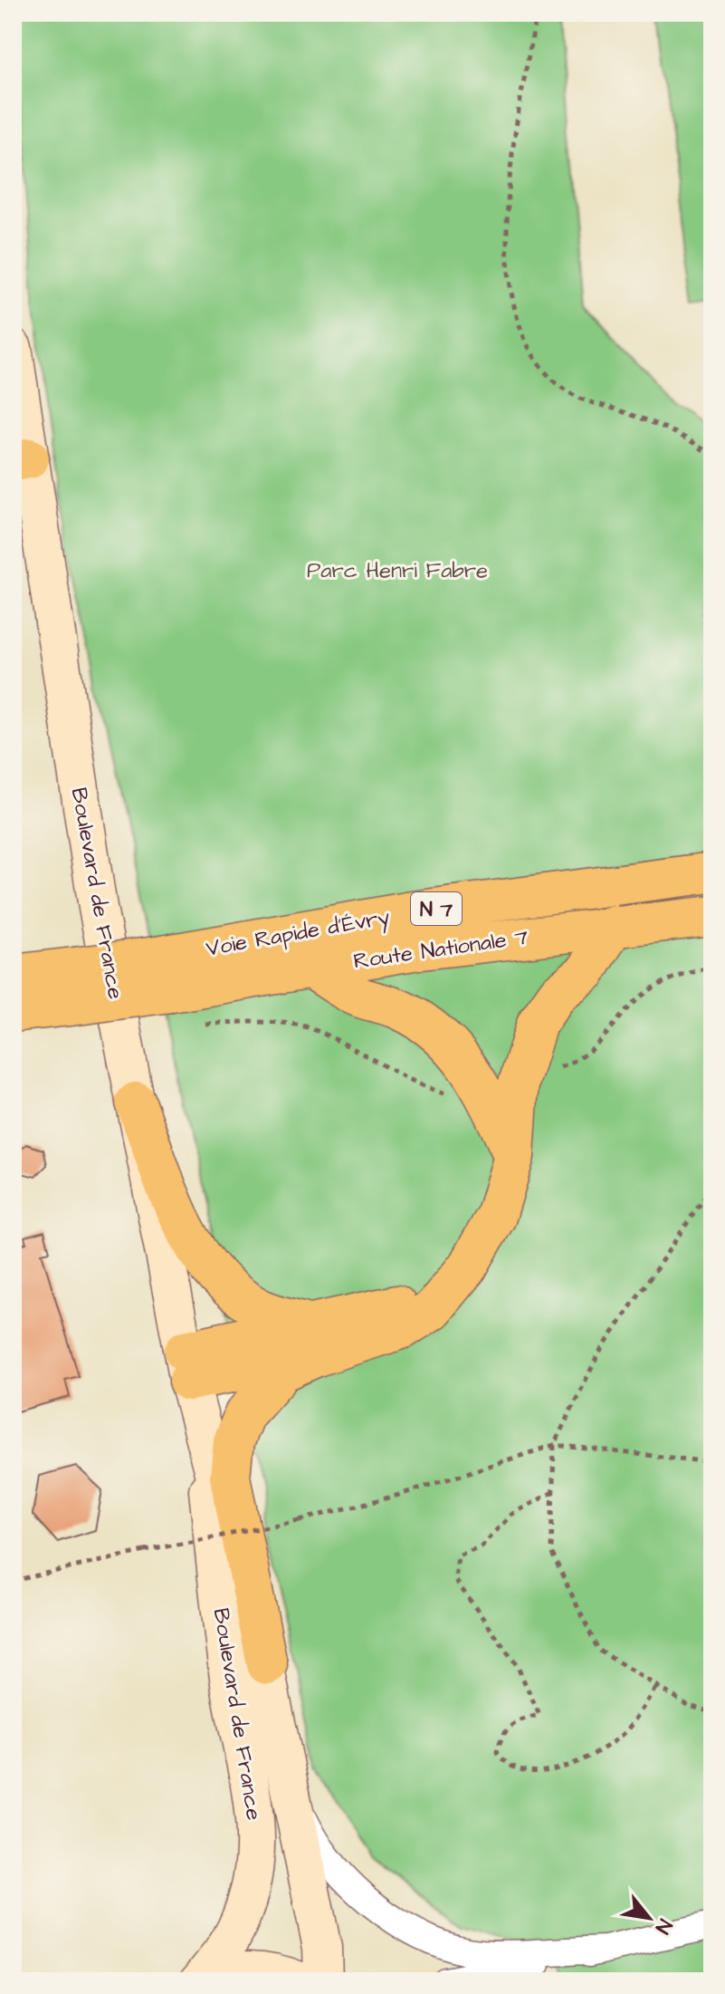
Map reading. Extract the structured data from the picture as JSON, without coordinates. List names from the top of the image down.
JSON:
{
  "streets": {
    "main road": [
      "Boulevard de France",
      "N 7",
      "Voie Rapide d'Évry",
      "Route Nationale 7"
    ]
  },
  "crossings": [
    ["Voie Rapide d'Évry", "Route Nationale 7"]
  ],
  "parks": ["Parc Henri Fabre"],
  "north": "bottom right"
}
